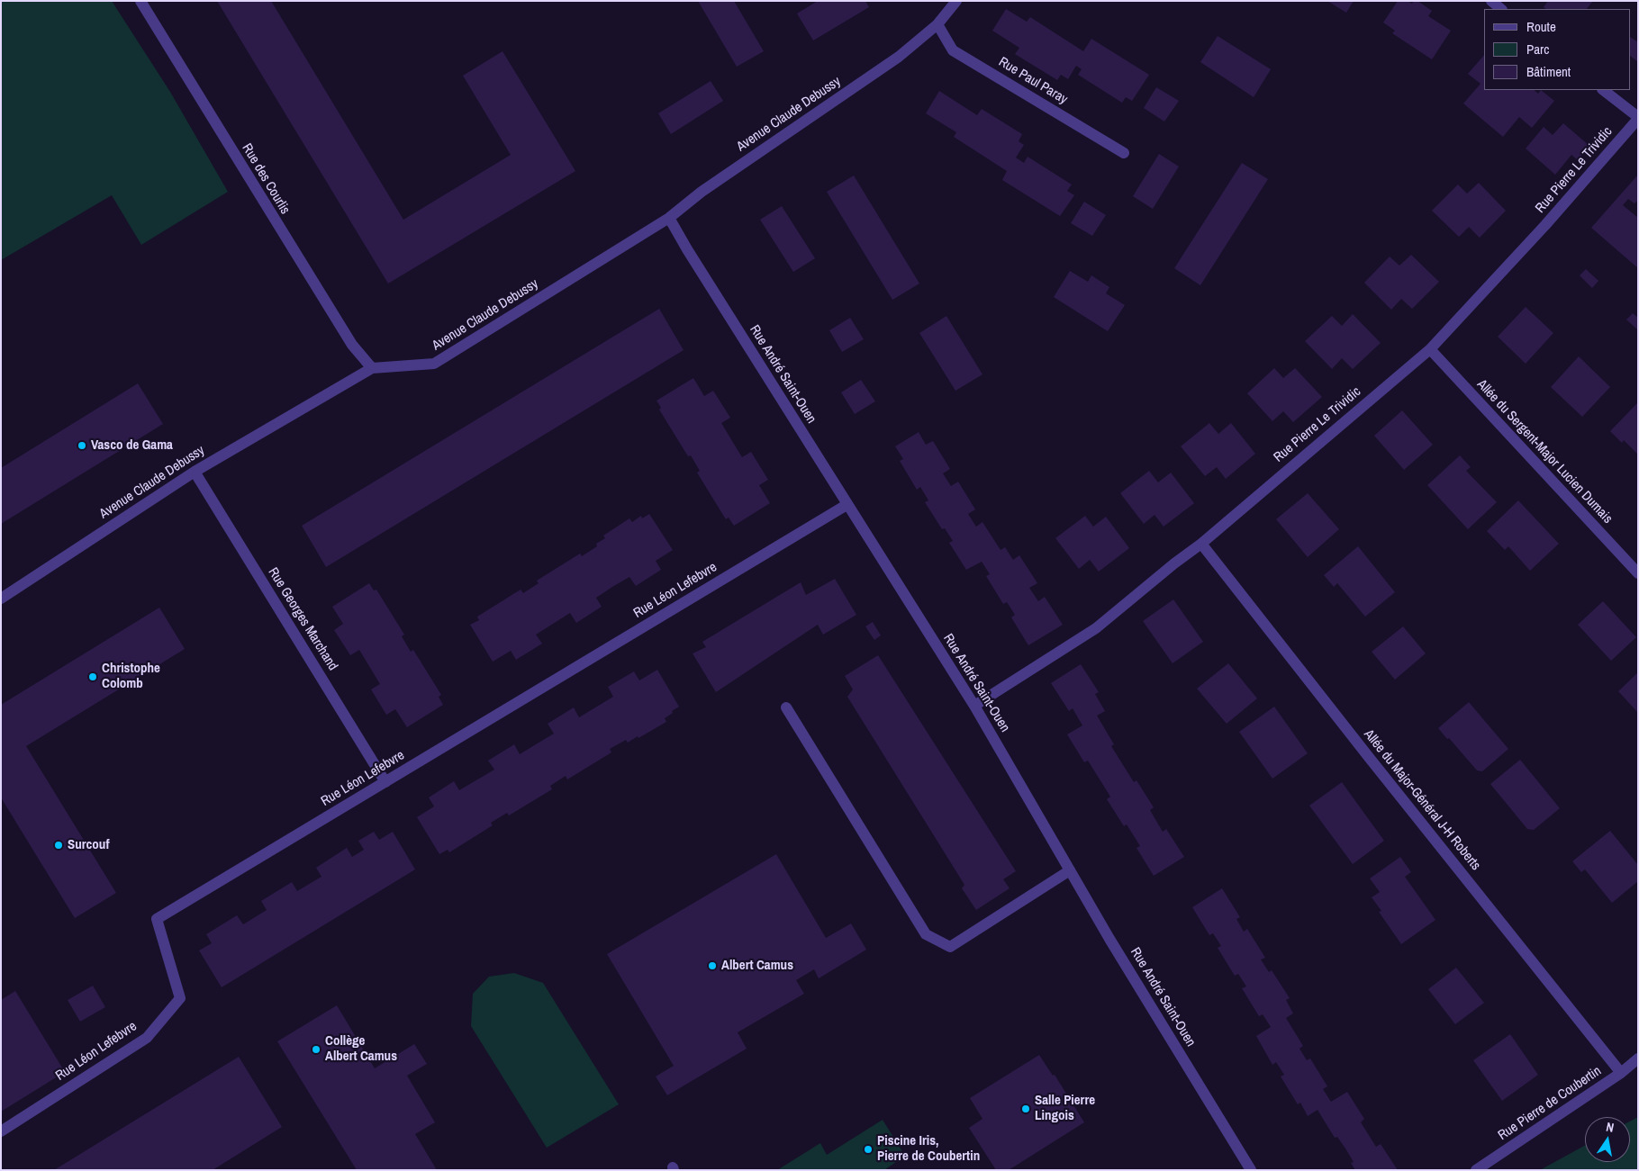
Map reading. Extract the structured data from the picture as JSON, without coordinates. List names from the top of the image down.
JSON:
{
  "streets": {
    "street": [
      "Rue Paul Paray",
      "Avenue Claude Debussy",
      "Rue Pierre Le Trividic",
      "Rue des Courlis",
      "Rue André Saint-Ouen",
      "Allée du Sergent-Major Lucien Dumais",
      "Rue Léon Lefebvre",
      "Rue Georges Marchand",
      "Allée du Major-Général J-H Roberts",
      "Rue Pierre de Coubertin"
    ]
  },
  "crossings": [
    ["Rue Paul Paray", "Avenue Claude Debussy"],
    ["Avenue Claude Debussy", "Rue des Courlis"],
    ["Avenue Claude Debussy", "Rue André Saint-Ouen"],
    ["Avenue Claude Debussy", "Rue Georges Marchand"],
    ["Rue Pierre Le Trividic", "Rue André Saint-Ouen"],
    ["Rue Pierre Le Trividic", "Allée du Sergent-Major Lucien Dumais"],
    ["Rue Pierre Le Trividic", "Allée du Major-Général J-H Roberts"],
    ["Rue André Saint-Ouen", "Rue Léon Lefebvre"],
    ["Rue Léon Lefebvre", "Rue Georges Marchand"],
    ["Allée du Major-Général J-H Roberts", "Rue Pierre de Coubertin"]
  ],
  "places": [
    "Vasco de Gama",
    "Christophe Colomb",
    "Surcouf",
    "Albert Camus",
    "Collège Albert Camus",
    "Salle Pierre Lingois",
    "Piscine Iris, Pierre de Coubertin"
  ],
  "legend": ["Route", "Parc", "Bâtiment"],
  "north": "top"
}
